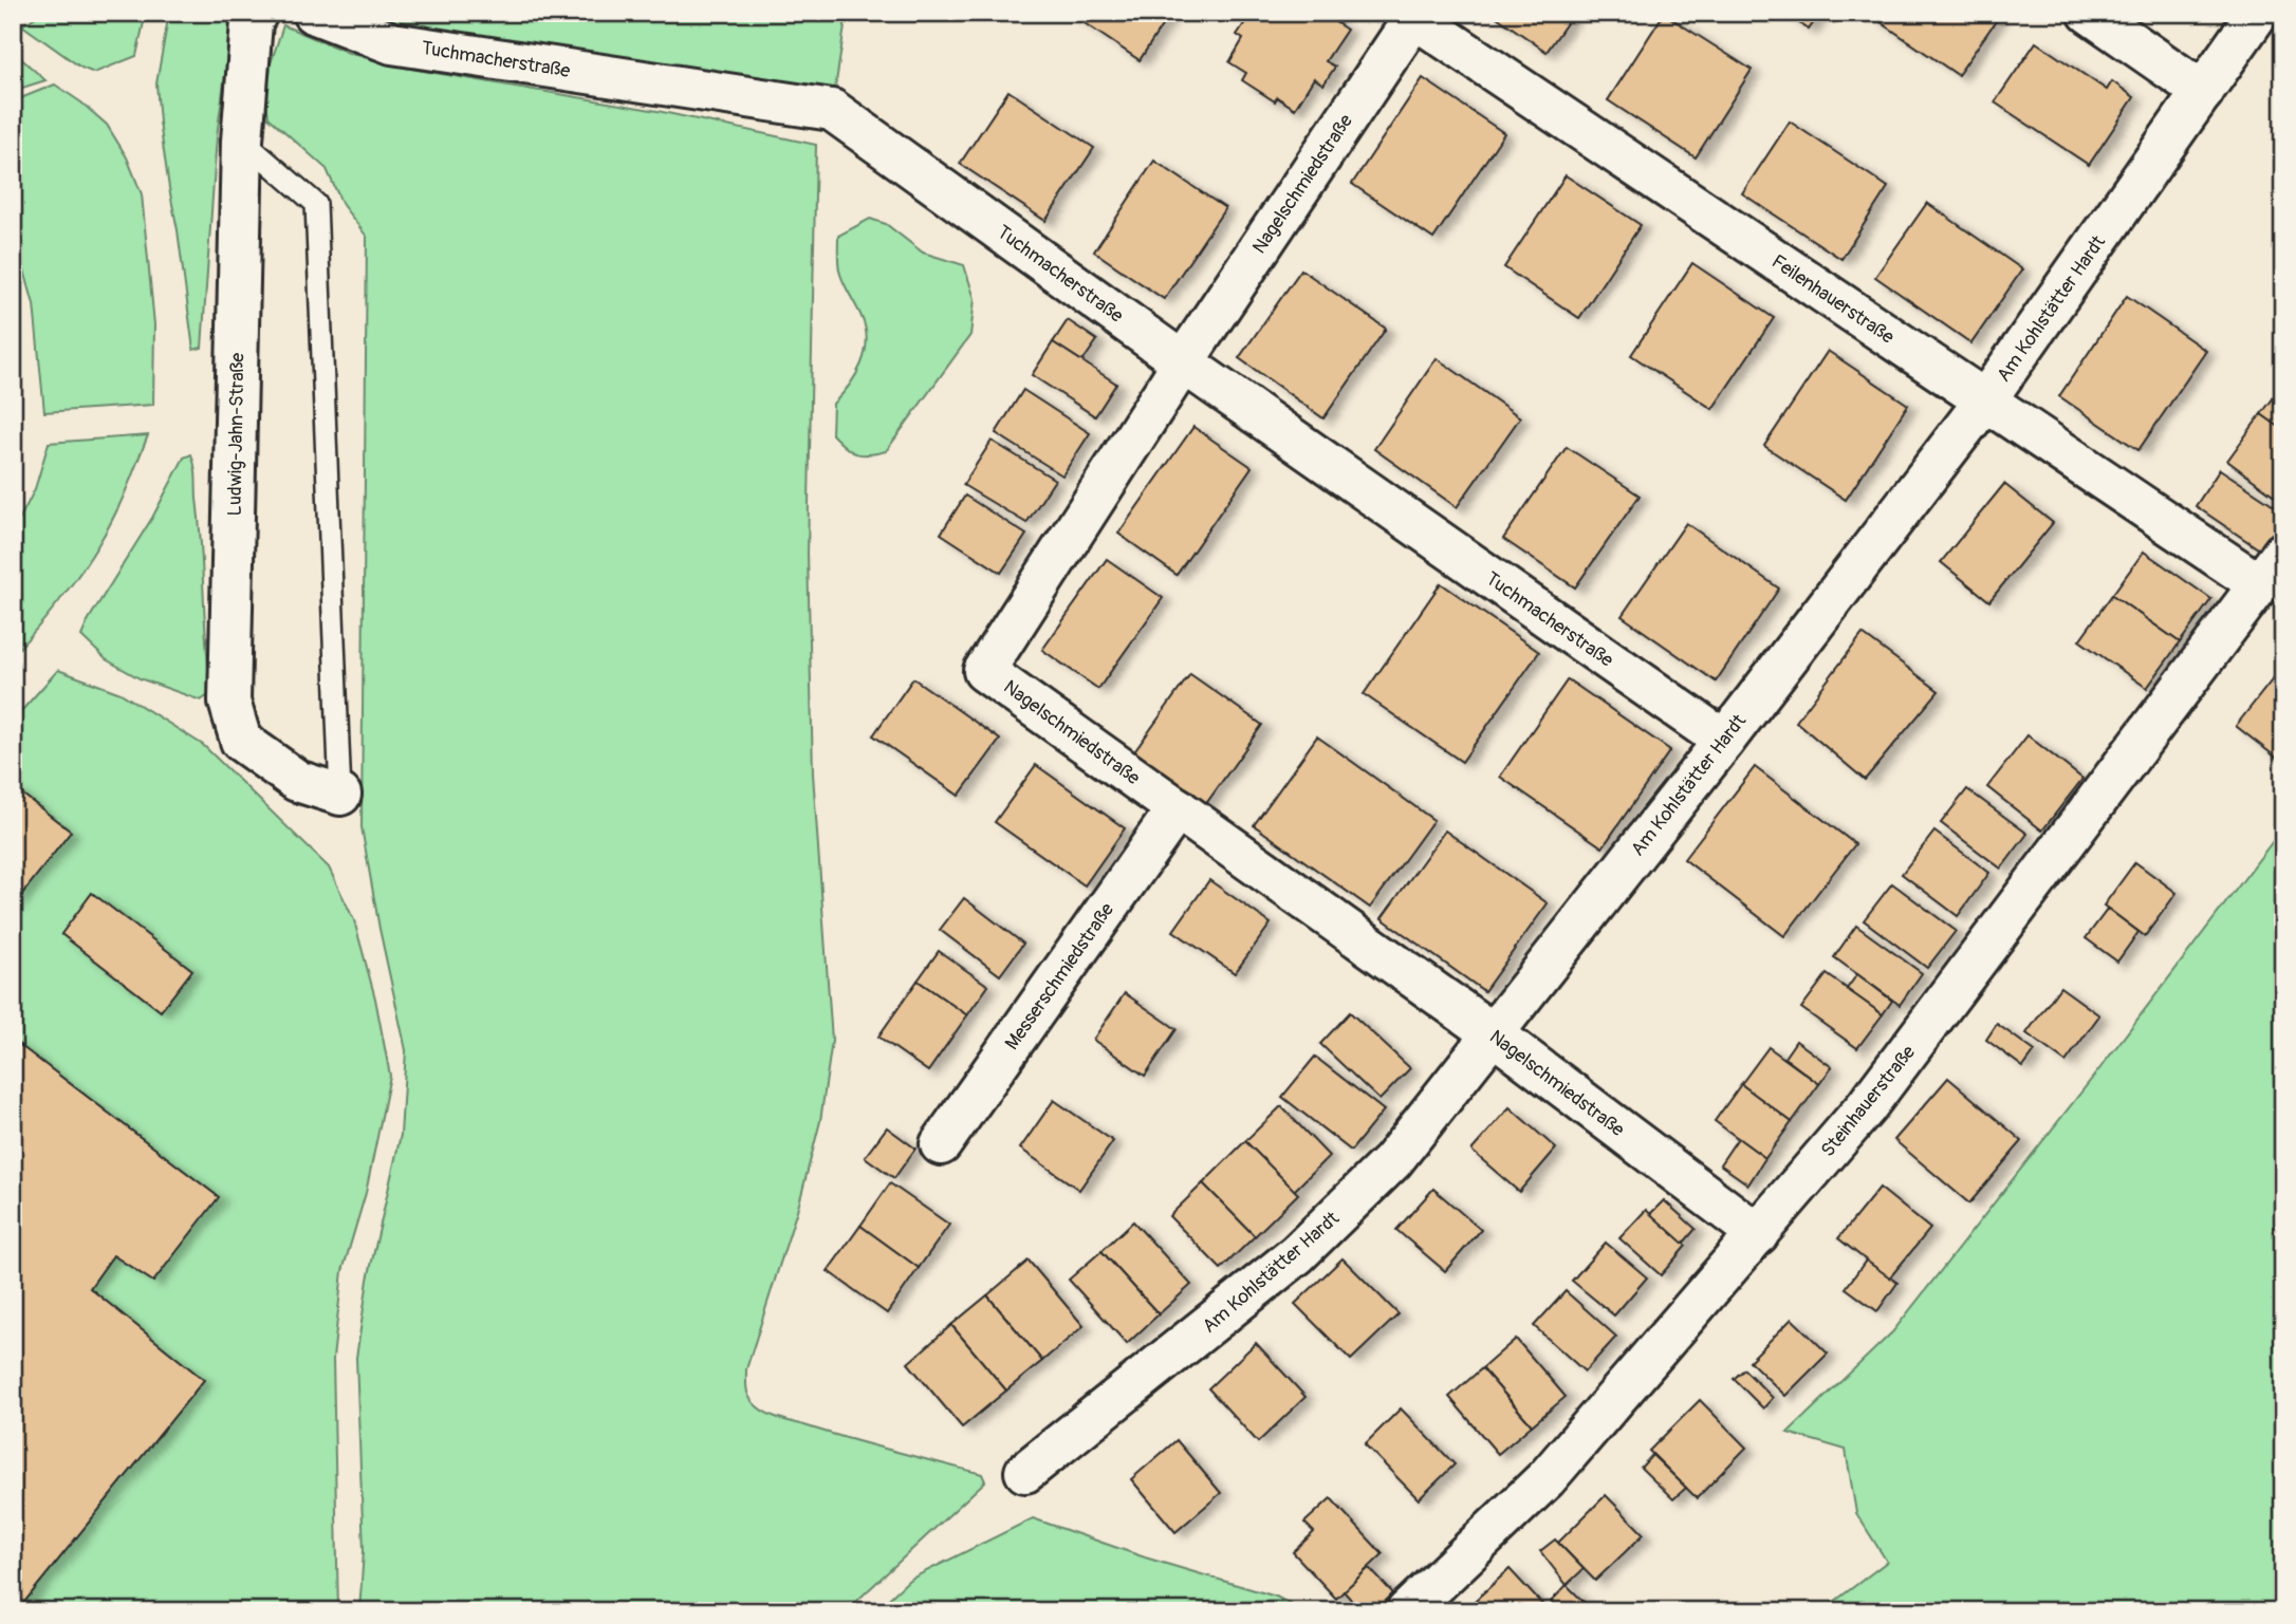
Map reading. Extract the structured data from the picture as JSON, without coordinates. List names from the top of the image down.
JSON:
{
  "streets": {
    "street": [
      "Tuchmacherstraße",
      "Nagelschmiedstraße",
      "Feilenhauerstraße",
      "Am Kohlstätter Hardt",
      "Ludwig-Jahn-Straße",
      "Messerschmiedstraße",
      "Steinhauerstraße"
    ]
  },
  "crossings": [
    ["Tuchmacherstraße", "Nagelschmiedstraße"],
    ["Tuchmacherstraße", "Am Kohlstätter Hardt"],
    ["Nagelschmiedstraße", "Feilenhauerstraße"],
    ["Nagelschmiedstraße", "Am Kohlstätter Hardt"],
    ["Nagelschmiedstraße", "Messerschmiedstraße"],
    ["Nagelschmiedstraße", "Steinhauerstraße"],
    ["Feilenhauerstraße", "Am Kohlstätter Hardt"],
    ["Feilenhauerstraße", "Steinhauerstraße"]
  ]
}
